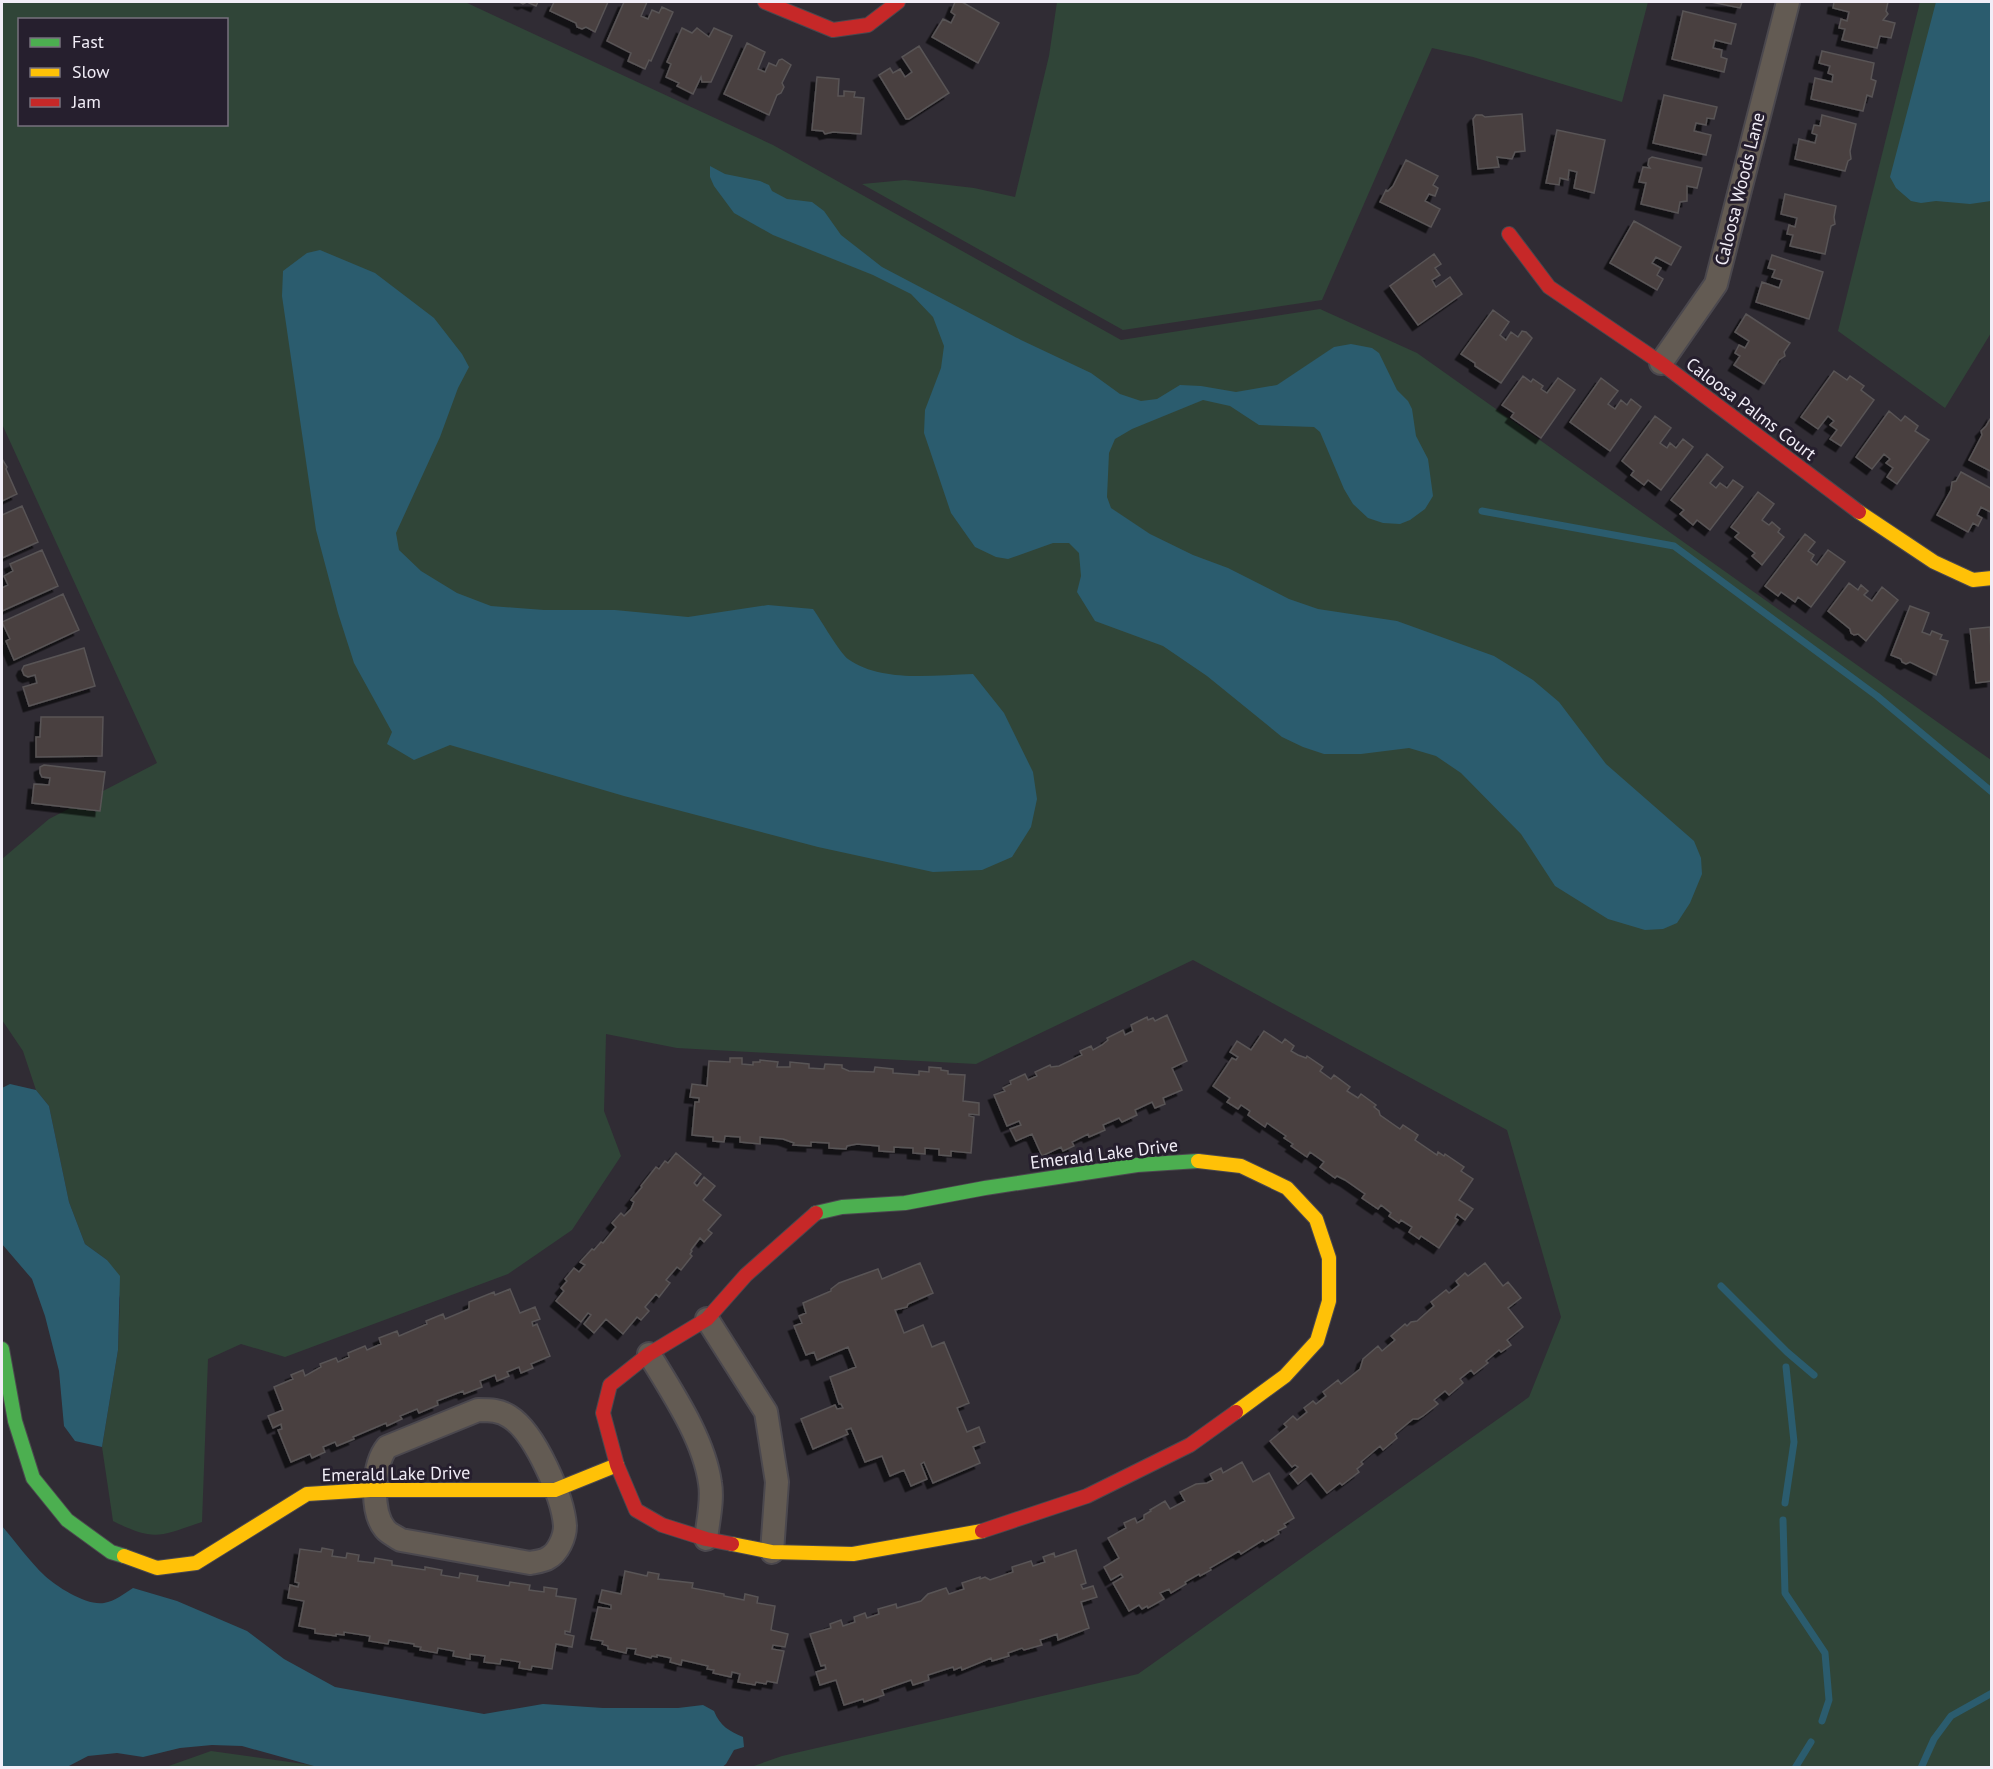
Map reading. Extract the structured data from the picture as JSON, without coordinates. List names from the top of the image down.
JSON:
{
  "streets": {
    "street": ["Caloosa Woods Lane", "Caloosa Palms Court", "Emerald Lake Drive"]
  },
  "crossings": [
    ["Caloosa Woods Lane", "Caloosa Palms Court"]
  ],
  "legend": ["Fast", "Slow", "Jam"]
}
